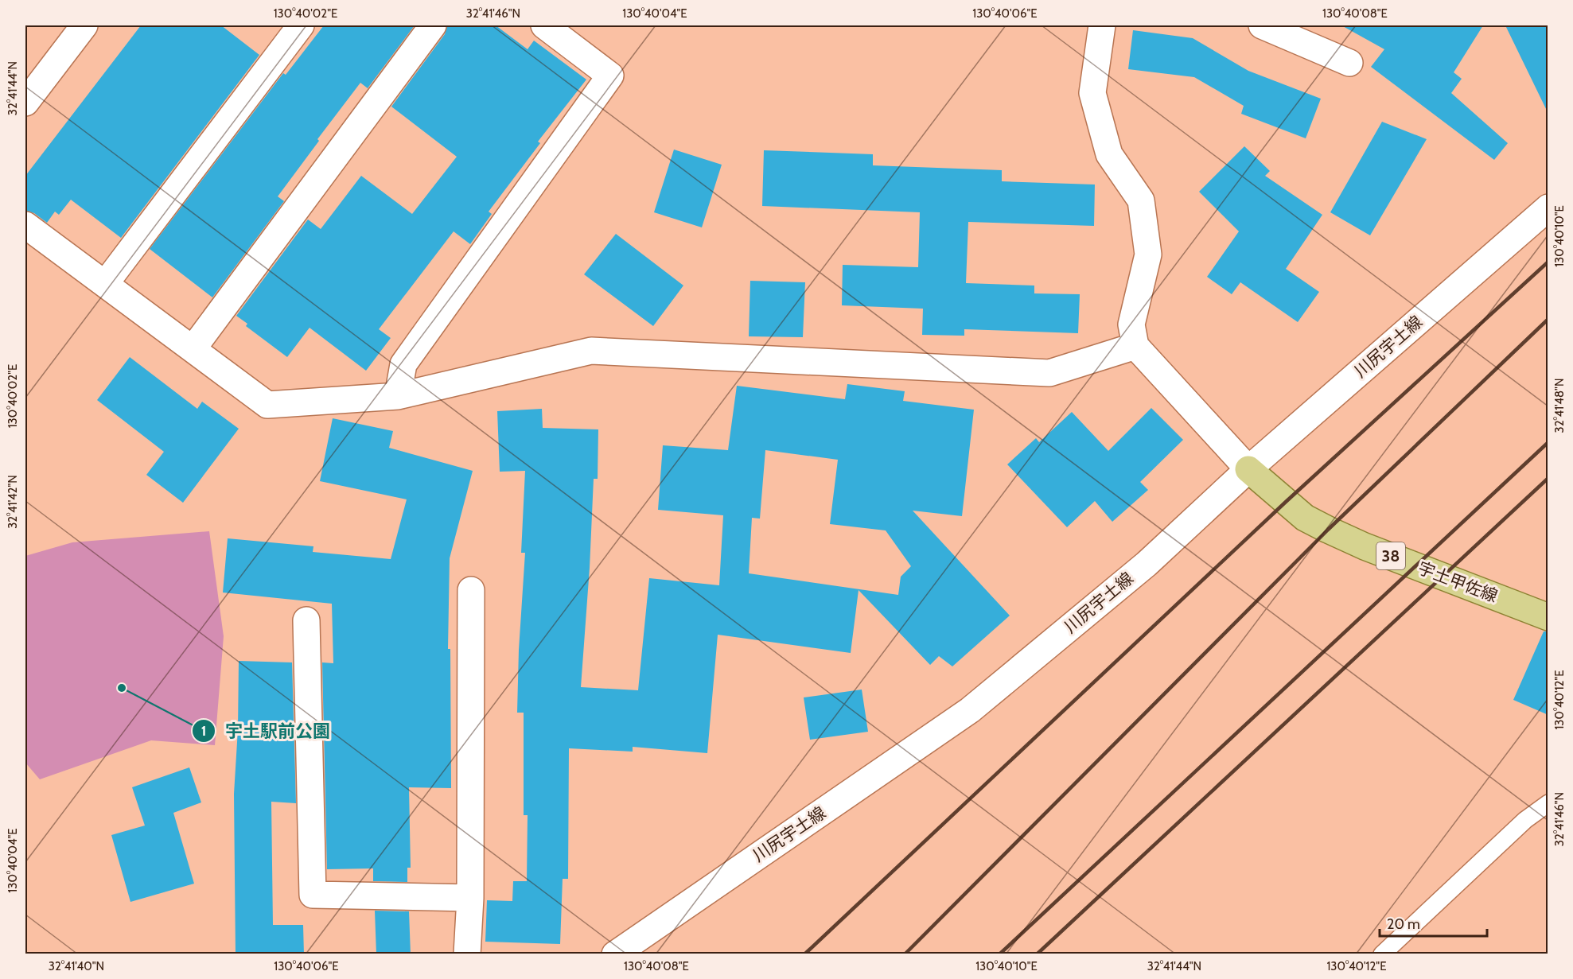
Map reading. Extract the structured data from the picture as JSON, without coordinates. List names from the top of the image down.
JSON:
{
  "streets": {
    "main road": ["38", "宇土甲佐線"],
    "street": ["川尻宇土線"]
  },
  "crossings": [
    ["川尻宇土線", "宇土甲佐線"]
  ],
  "places": ["宇土駅前公園"],
  "scale_bar": "20 m",
  "coordinates": [
    "130°40'02\"E",
    "32°41'46\"N",
    "130°40'04\"E",
    "130°40'06\"E",
    "130°40'08\"E",
    "32°41'44\"N",
    "130°40'10\"E",
    "32°41'48\"N",
    "32°41'42\"N",
    "130°40'12\"E",
    "32°41'40\"N"
  ]
}
